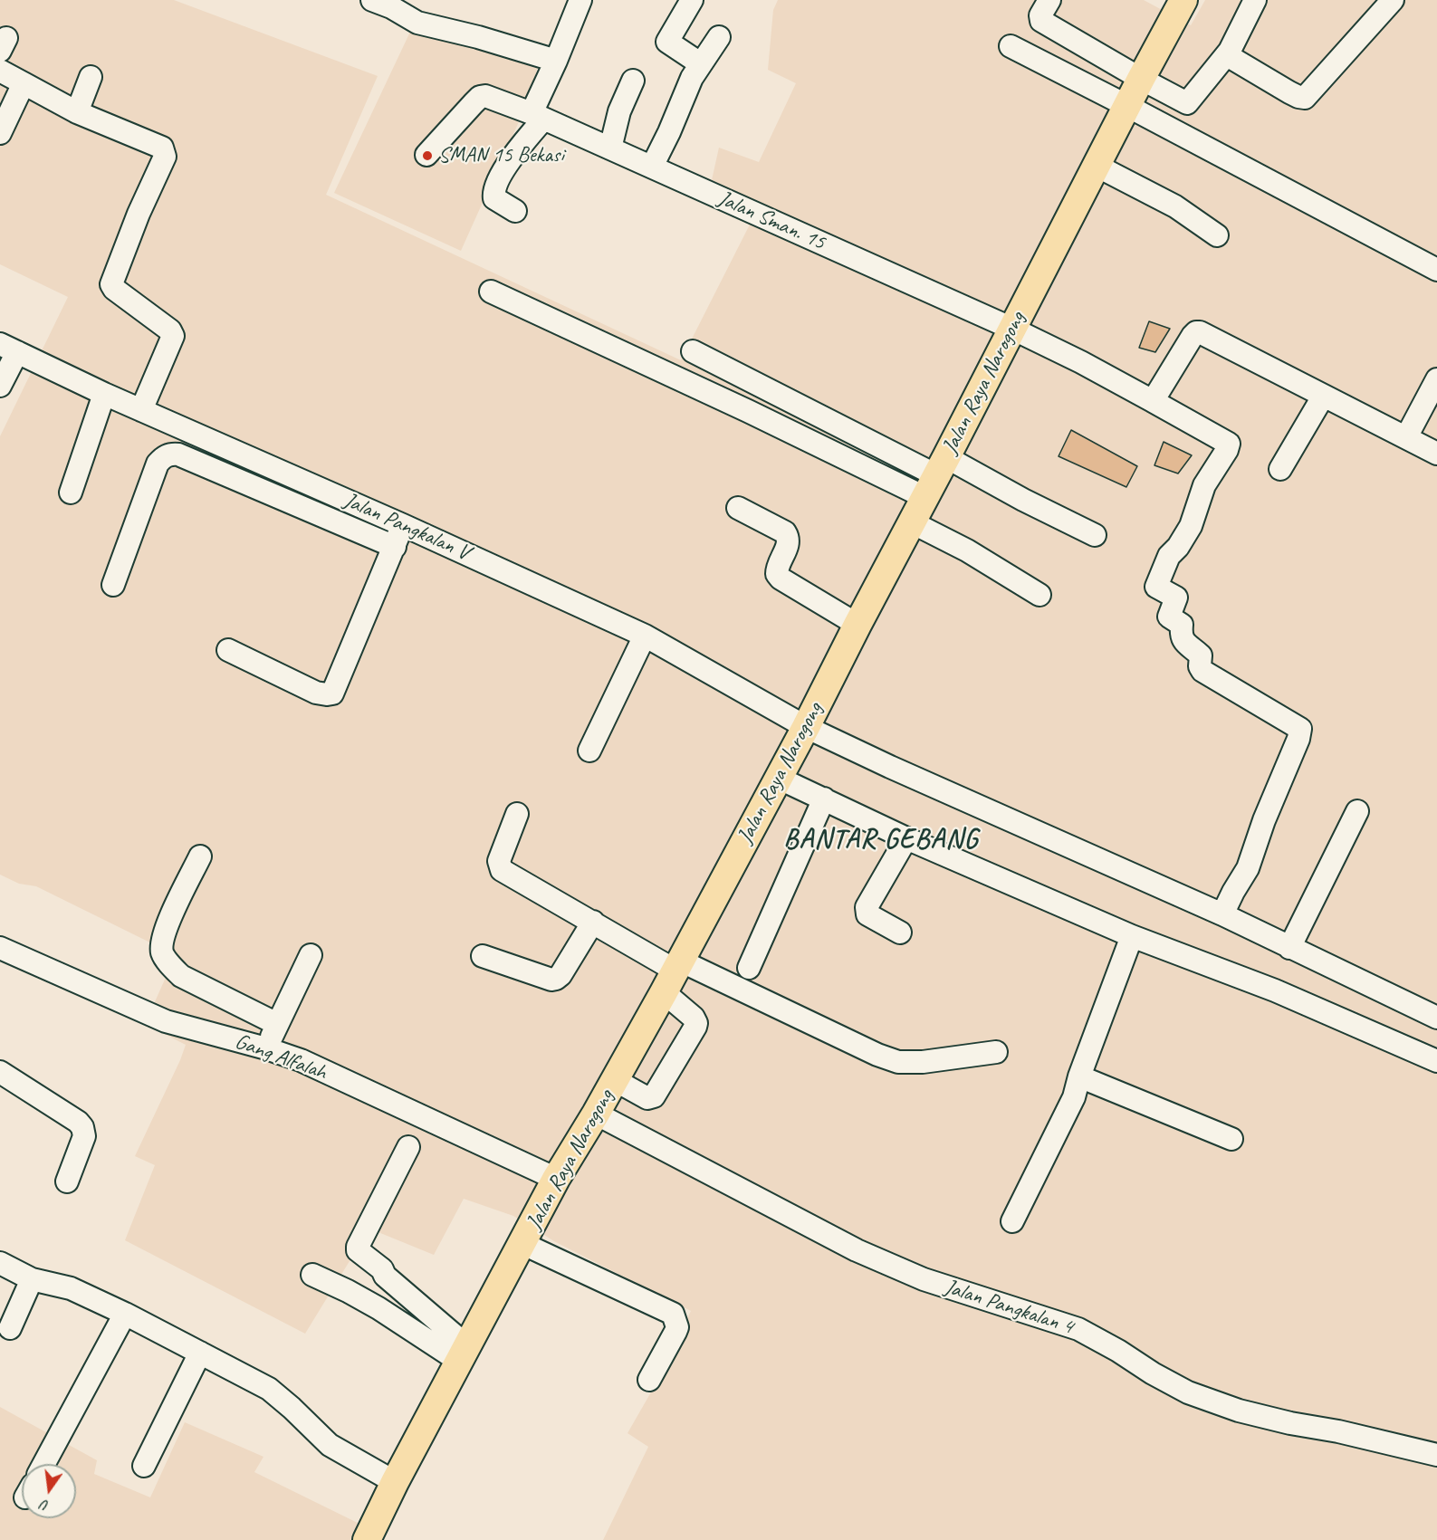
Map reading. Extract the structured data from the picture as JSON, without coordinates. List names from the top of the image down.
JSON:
{
  "streets": {
    "main road": ["Jalan Raya Narogong"],
    "street": [
      "Jalan Sman. 15",
      "Jalan Pangkalan V",
      "Gang Alfalah",
      "Jalan Pangkalan 4"
    ]
  },
  "crossings": [
    ["Jalan Sman. 15", "Jalan Raya Narogong"],
    ["Jalan Sman. 15", "Jalan Pangkalan V"],
    ["Jalan Raya Narogong", "Jalan Pangkalan V"],
    ["Jalan Raya Narogong", "Gang Alfalah"],
    ["Jalan Raya Narogong", "Jalan Pangkalan 4"]
  ],
  "districts": ["BANTAR GEBANG"],
  "places": ["SMAN 15 Bekasi"],
  "north": "bottom"
}
